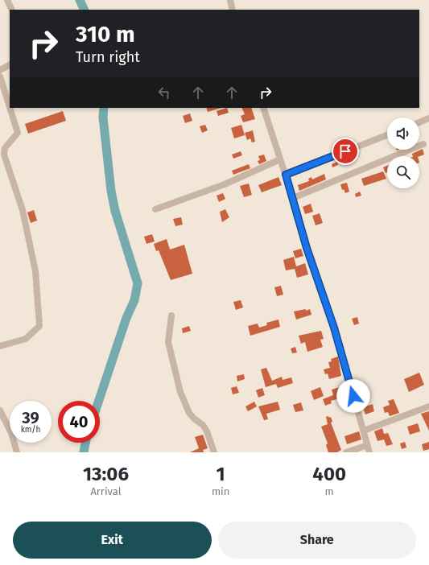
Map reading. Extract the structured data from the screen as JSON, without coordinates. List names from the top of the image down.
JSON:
{
  "page": {
    "turn": ["310 m", "Turn right"],
    "speed": "39 km/h",
    "limit": "40",
    "eta": [
      "13:06",
      "Arrival",
      "1",
      "min",
      "400",
      "m"
    ],
    "buttons": ["Exit", "Share"]
  }
}
